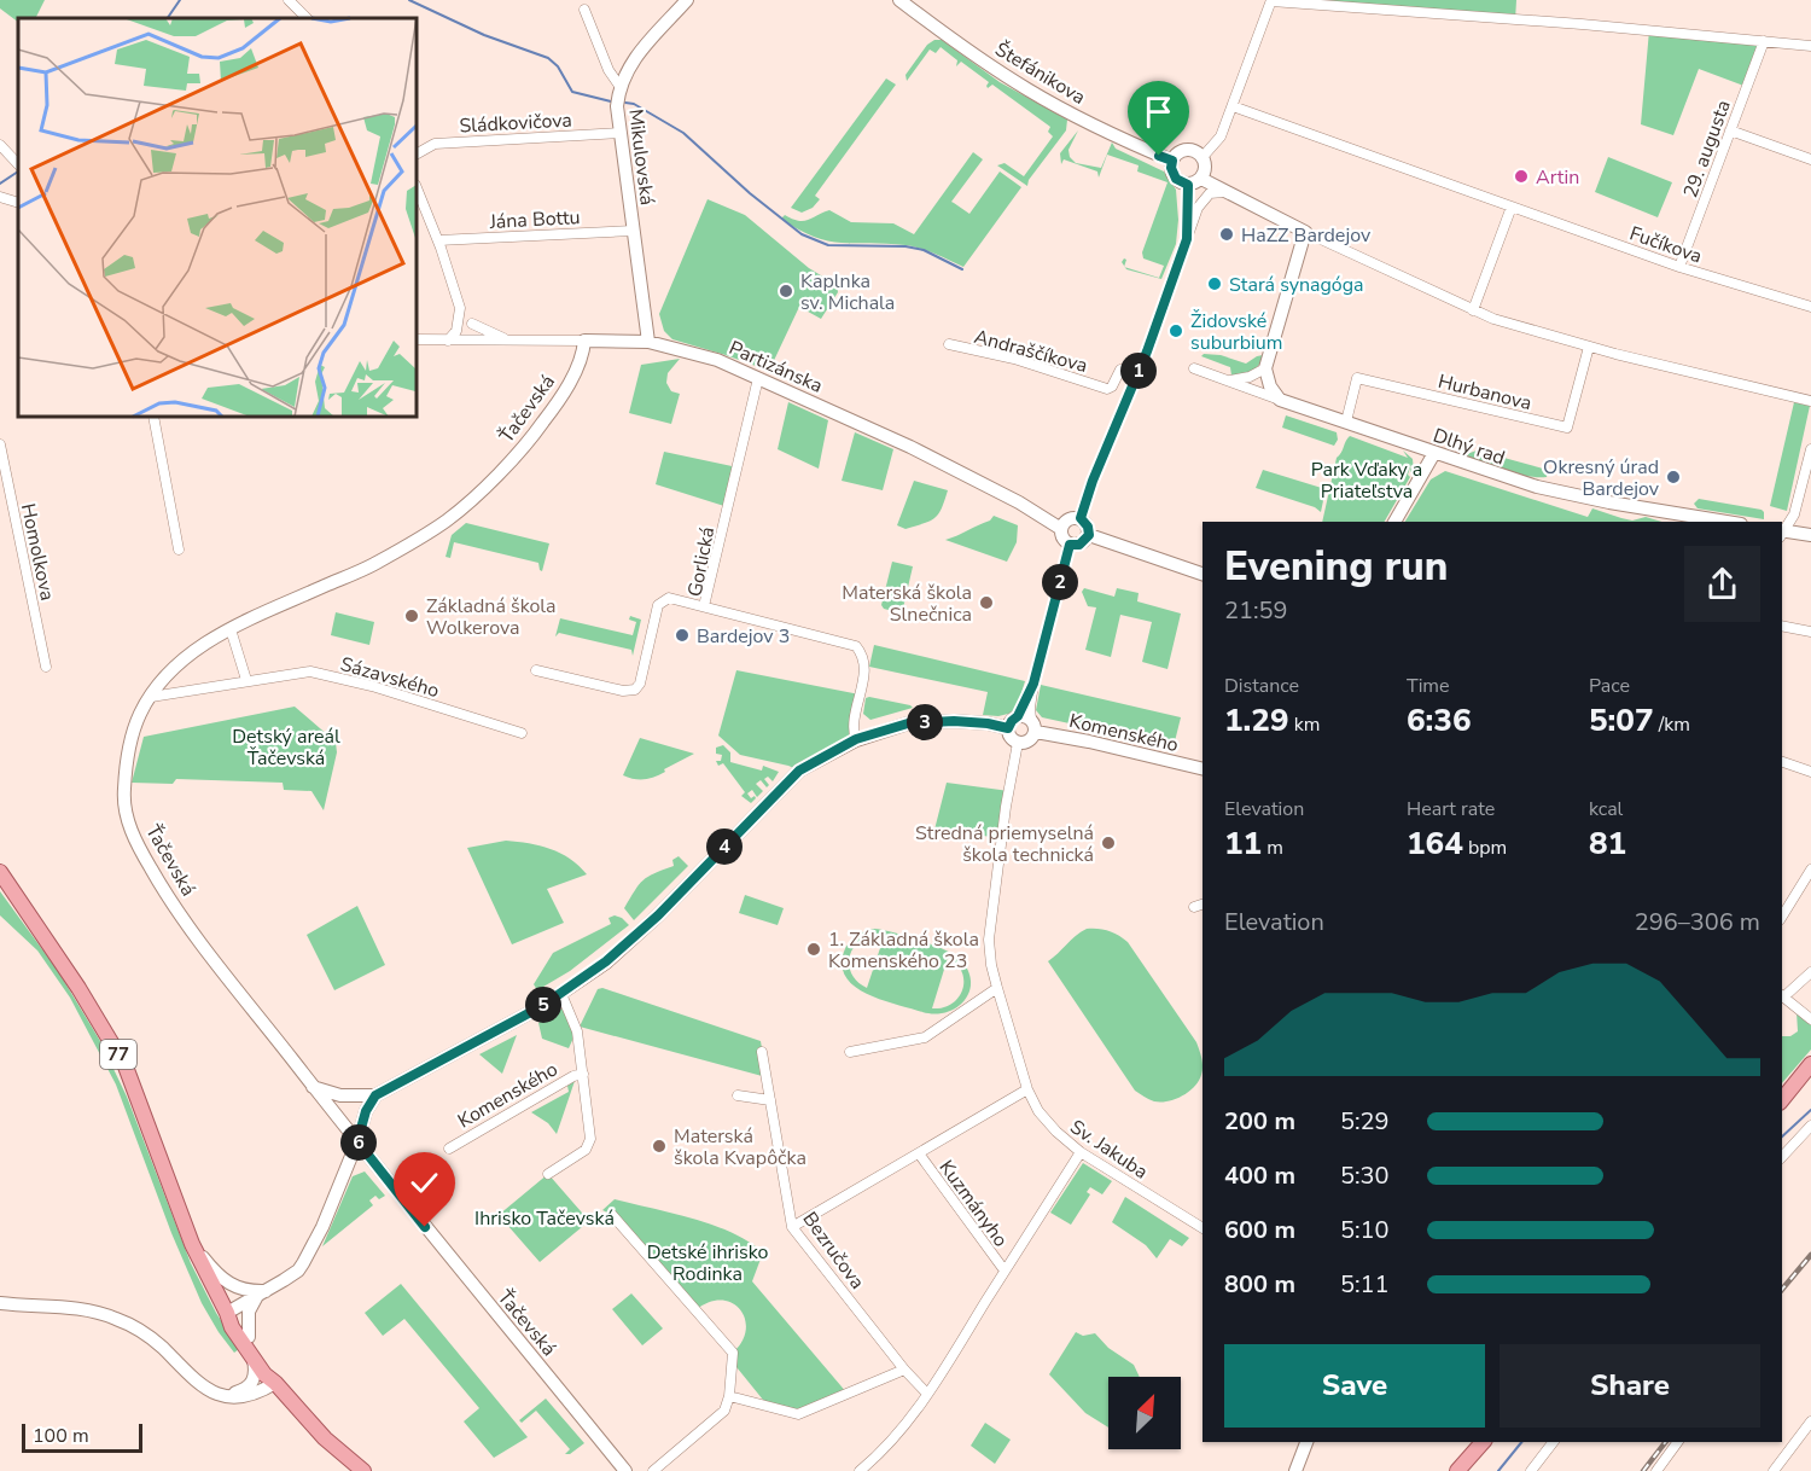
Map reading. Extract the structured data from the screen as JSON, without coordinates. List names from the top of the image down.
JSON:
{
  "streets": {
    "main road": ["77"],
    "street": [
      "Štefánikova",
      "Sládkovičova",
      "29. augusta",
      "Mikulovská",
      "Jána Bottu",
      "Fučíkova",
      "Andraščíkova",
      "Partizánska",
      "Hurbanova",
      "Ťačevská",
      "Dlhý rad",
      "Homolkova",
      "Gorlická",
      "Sázavského",
      "Komenského",
      "Sv. Jakuba",
      "Kuzmányho",
      "Bezručova"
    ]
  },
  "crossings": [
    ["Sládkovičova", "Mikulovská"],
    ["29. augusta", "Fučíkova"],
    ["Mikulovská", "Jána Bottu"],
    ["Mikulovská", "Partizánska"],
    ["Partizánska", "Ťačevská"],
    ["Partizánska", "Gorlická"],
    ["Hurbanova", "Dlhý rad"],
    ["Ťačevská", "Sázavského"],
    ["Sv. Jakuba", "Kuzmányho"],
    ["Kuzmányho", "Bezručova"]
  ],
  "parks": [
    "Park Vďaky a Priateľstva",
    "Detský areál Ťačevská",
    "Ihrisko Tačevská",
    "Detské ihrisko Rodinka"
  ],
  "places": [
    "Artin",
    "HaZZ Bardejov",
    "Stará synagóga",
    "Kaplnka sv. Michala",
    "Židovské suburbium",
    "Okresný úrad Bardejov",
    "Materská škola Slnečnica",
    "Základná škola Wolkerova",
    "Bardejov 3",
    "Stredná priemyselná škola technická",
    "1. Základná škola Komenského 23",
    "Materská škola Kvapôčka"
  ],
  "scale_bar": "100 m",
  "north": "top right",
  "page": {
    "pins": [
      "1",
      "2",
      "3",
      "4",
      "5",
      "6"
    ],
    "heading": ["Evening run", "21:59"],
    "stats": [
      ["Distance", "1.29 km"],
      ["Time", "6:36"],
      ["Pace", "5:07 /km"],
      ["Elevation", "11 m"],
      ["Heart rate", "164 bpm"],
      ["kcal", "81"]
    ],
    "chart": ["Elevation", "296–306 m"],
    "list": [
      {
        "name": "200 m",
        "note": "5:29"
      },
      {
        "name": "400 m",
        "note": "5:30"
      },
      {
        "name": "600 m",
        "note": "5:10"
      },
      {
        "name": "800 m",
        "note": "5:11"
      }
    ],
    "buttons": ["Save", "Share"],
    "scale": "100 m"
  }
}
